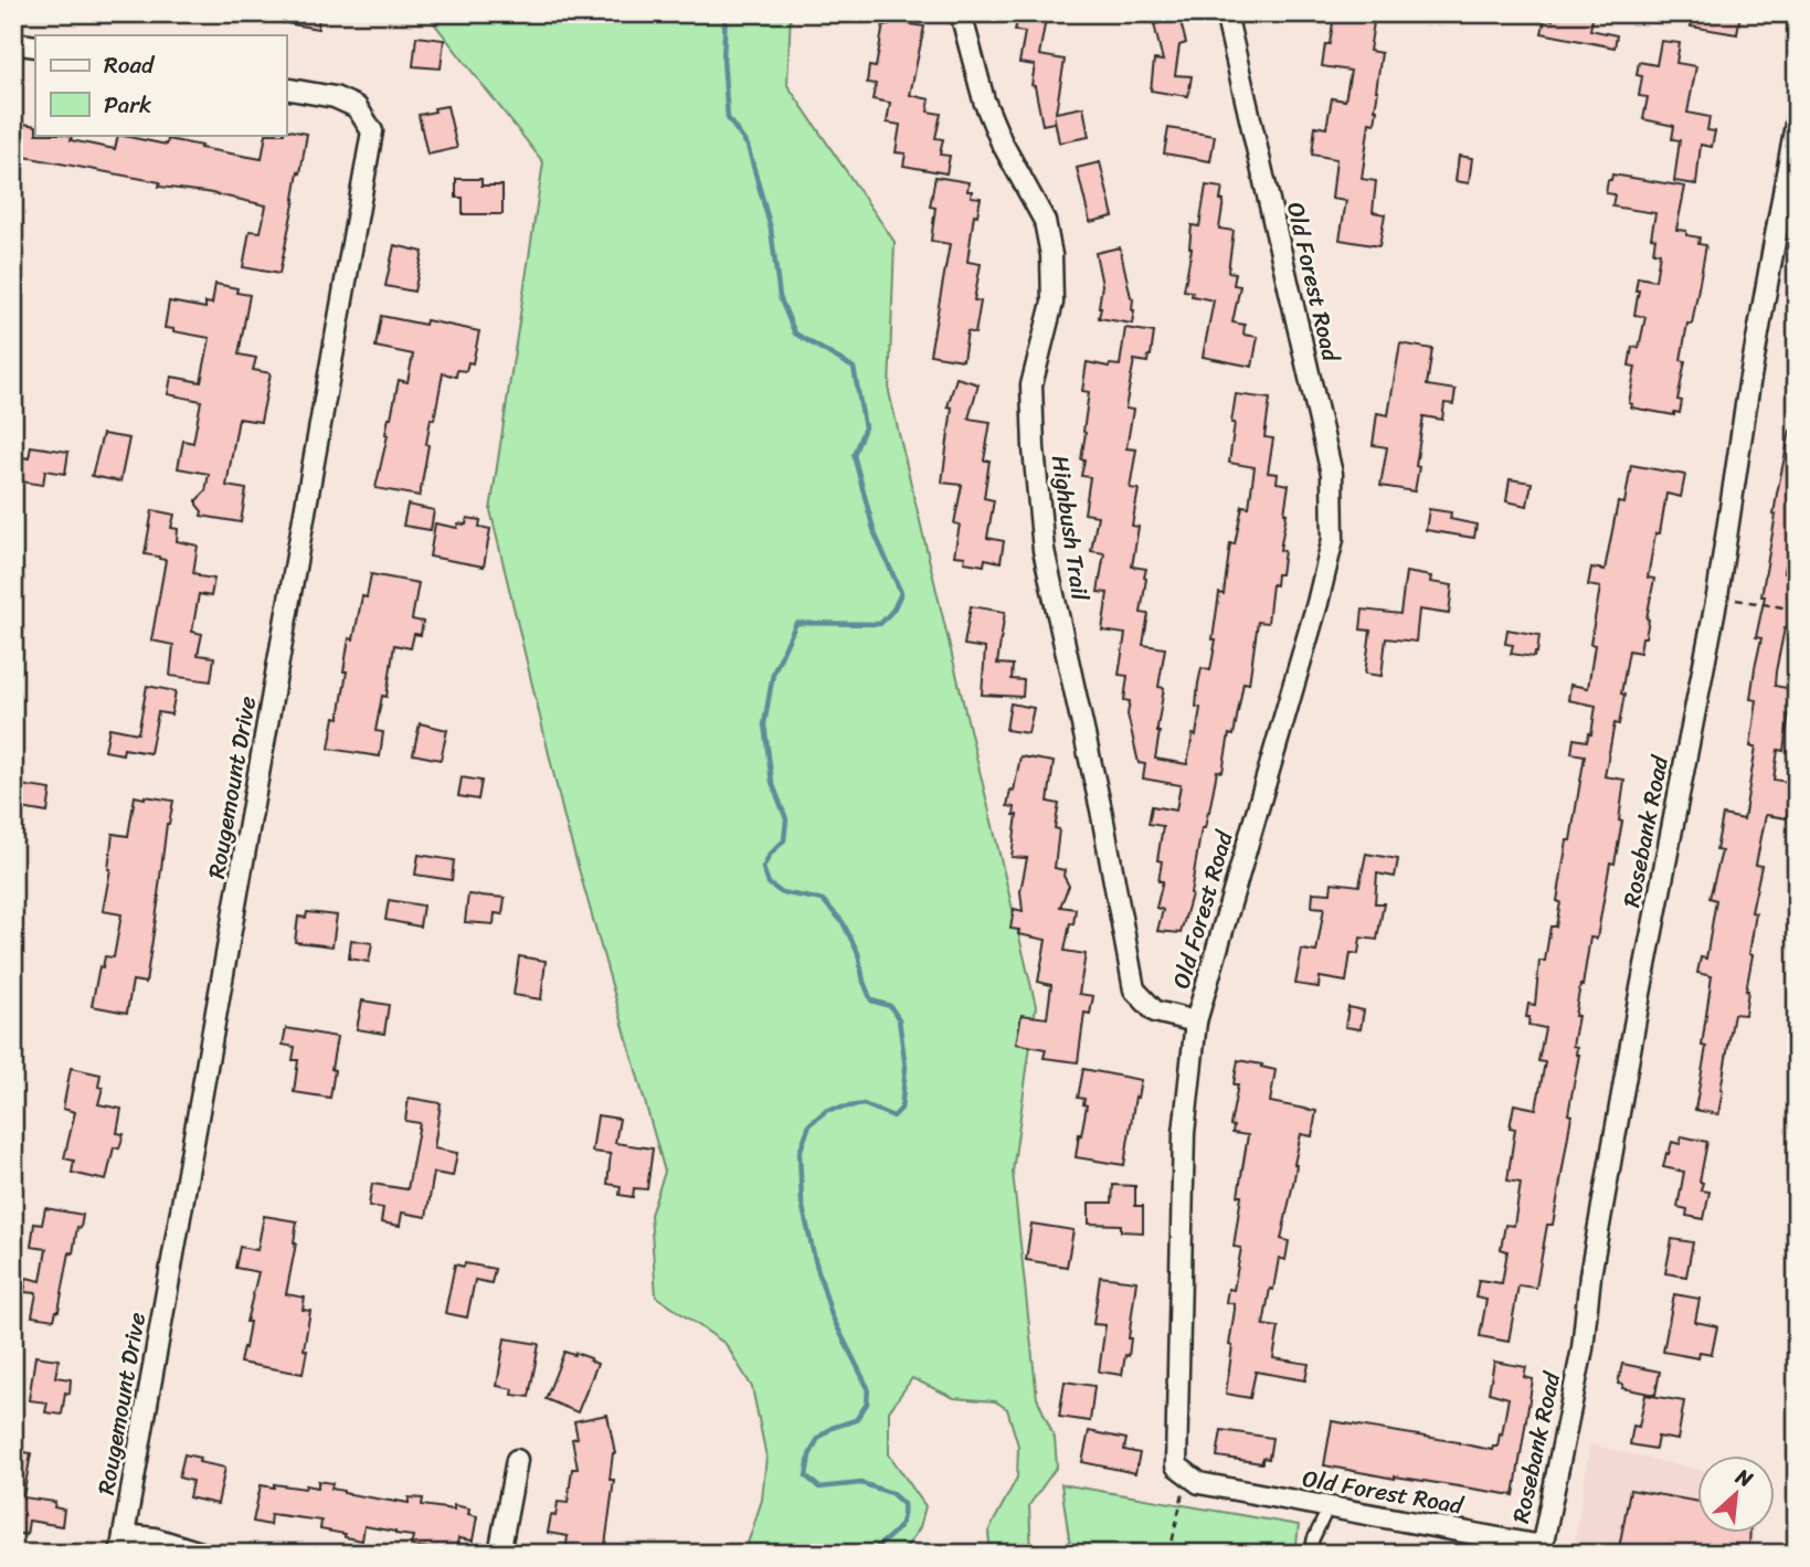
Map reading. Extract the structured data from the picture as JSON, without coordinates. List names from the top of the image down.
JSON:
{
  "streets": {
    "street": [
      "Old Forest Road",
      "Highbush Trail",
      "Rougemount Drive",
      "Rosebank Road"
    ]
  },
  "crossings": [
    ["Old Forest Road", "Highbush Trail"],
    ["Old Forest Road", "Rosebank Road"]
  ],
  "legend": ["Road", "Park"],
  "north": "top right"
}
